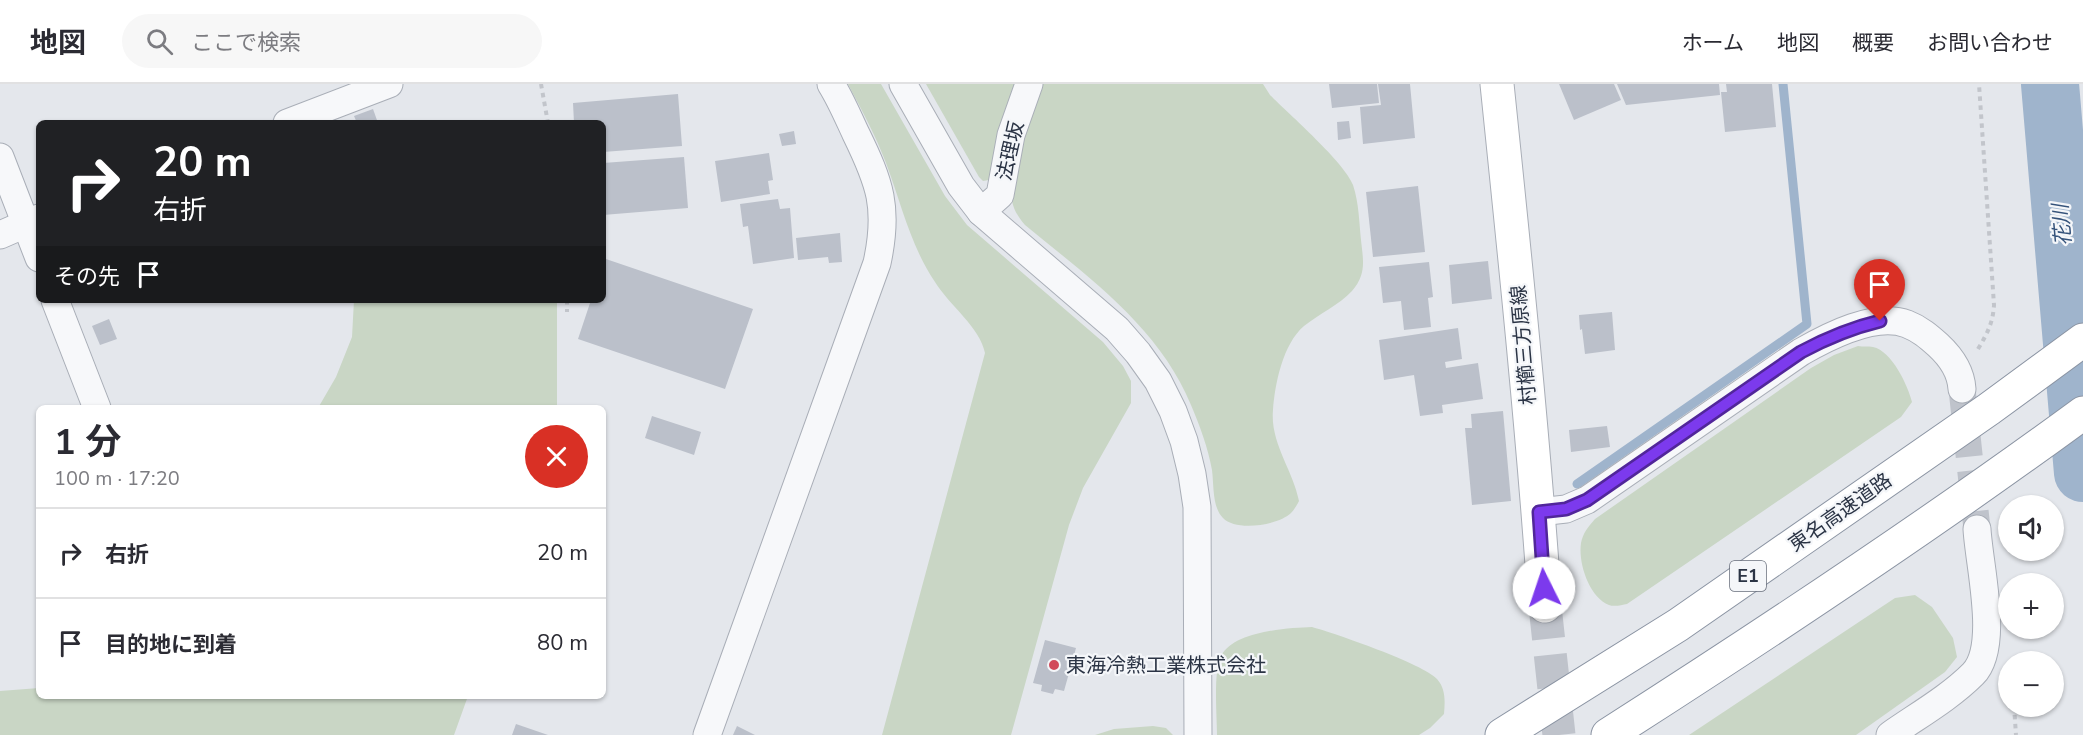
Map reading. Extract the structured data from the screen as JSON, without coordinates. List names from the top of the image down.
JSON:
{
  "streets": {
    "main road": ["村櫛三方原線", "東名高速道路", "E1"],
    "street": ["法理坂"]
  },
  "water": ["花川"],
  "places": ["東海冷熱工業株式会社"],
  "page": {
    "header": "地図",
    "search": "ここで検索",
    "nav": [
      "ホーム",
      "地図",
      "概要",
      "お問い合わせ"
    ],
    "turn": ["20 m", "右折"],
    "then": "その先",
    "heading": ["1 分", "100 m · 17:20"],
    "map_buttons": ["+", "−"],
    "list": [
      {
        "name": "右折",
        "value": "20 m"
      },
      {
        "name": "目的地に到着",
        "value": "80 m"
      }
    ]
  }
}
